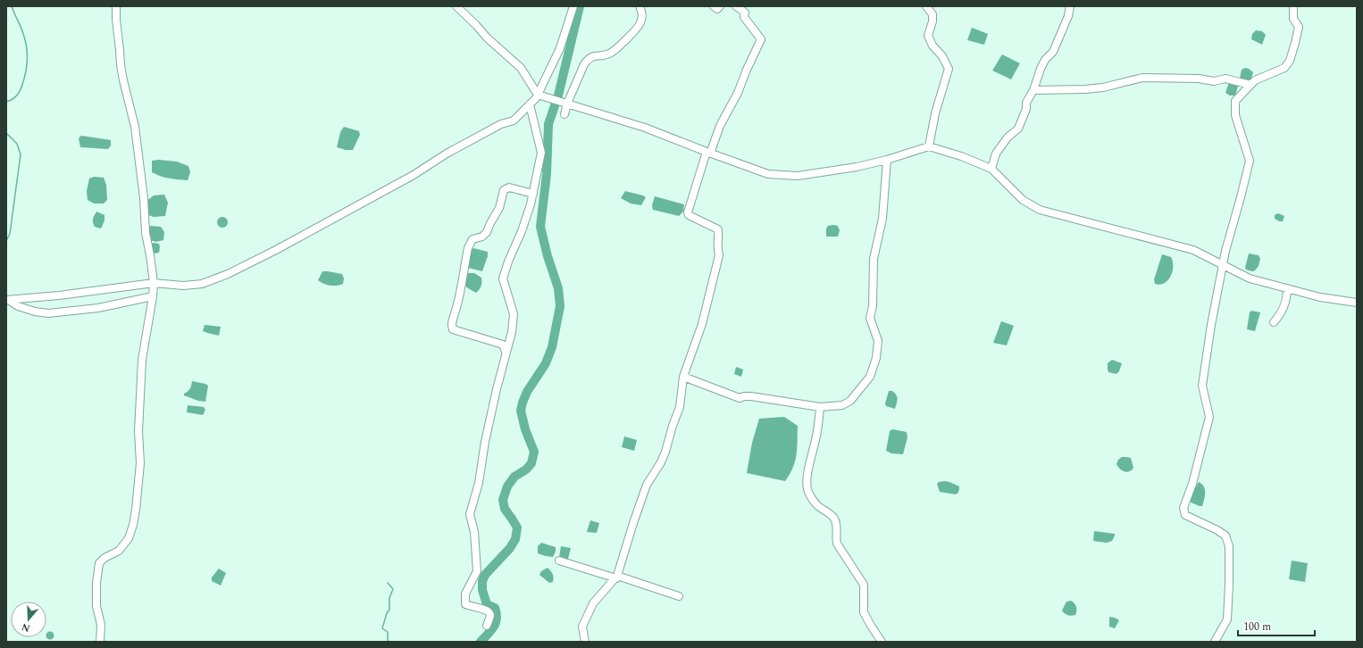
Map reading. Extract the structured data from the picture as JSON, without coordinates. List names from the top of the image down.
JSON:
{
  "scale_bar": "100 m",
  "north": "bottom"
}
